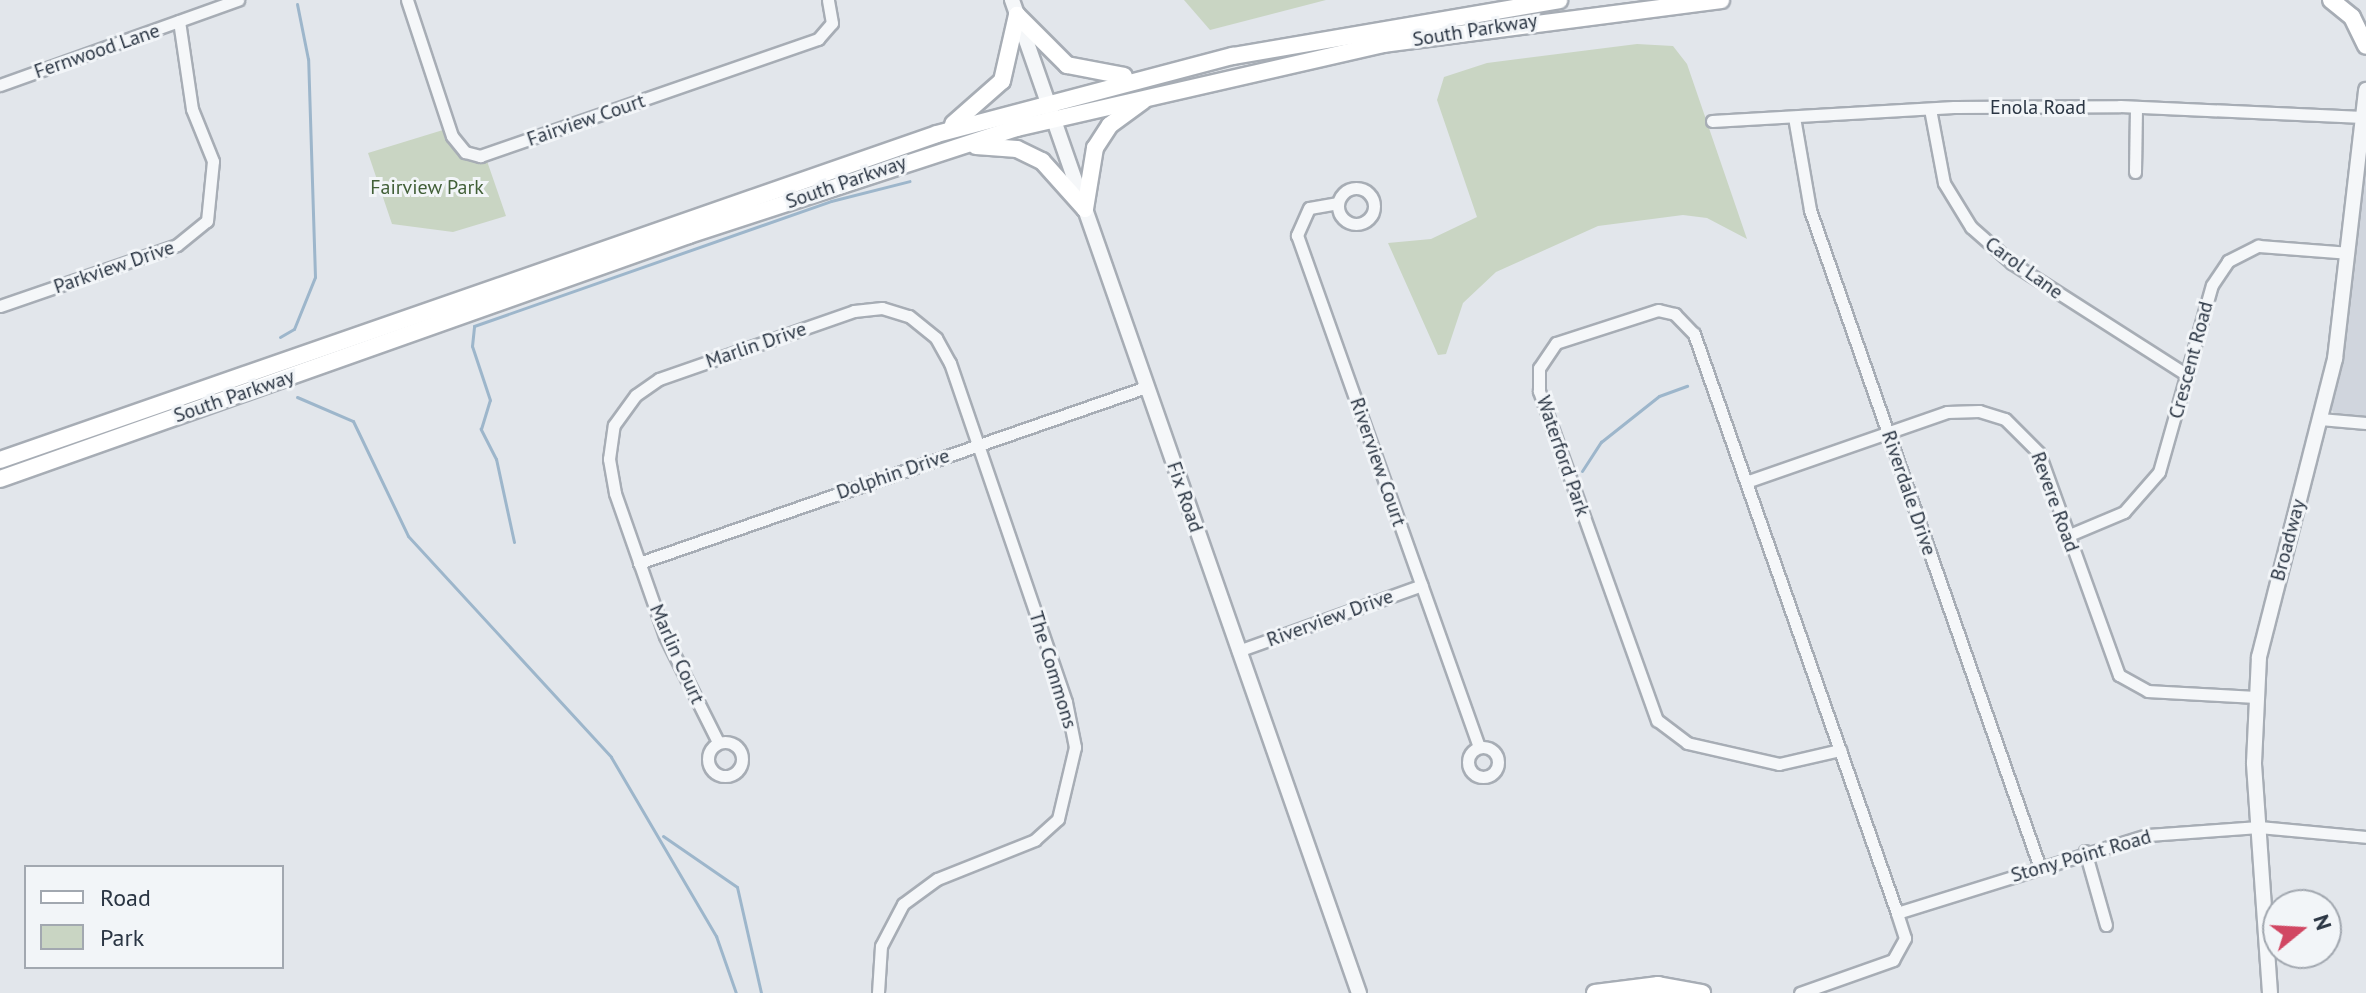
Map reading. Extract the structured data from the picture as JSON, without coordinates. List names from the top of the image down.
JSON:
{
  "streets": {
    "main road": ["South Parkway"],
    "street": [
      "Fernwood Lane",
      "Enola Road",
      "Fairview Court",
      "Parkview Drive",
      "Carol Lane",
      "Marlin Drive",
      "Crescent Road",
      "Waterford Park",
      "Riverview Court",
      "Dolphin Drive",
      "Riverdale Drive",
      "Fix Road",
      "Revere Road",
      "Broadway",
      "Riverview Drive",
      "Marlin Court",
      "The Commons",
      "Stony Point Road"
    ]
  },
  "crossings": [
    ["South Parkway", "Fix Road"],
    ["Fernwood Lane", "Parkview Drive"],
    ["Enola Road", "Carol Lane"],
    ["Enola Road", "Riverdale Drive"],
    ["Enola Road", "Broadway"],
    ["Carol Lane", "Crescent Road"],
    ["Marlin Drive", "Dolphin Drive"],
    ["Marlin Drive", "Marlin Court"],
    ["Marlin Drive", "The Commons"],
    ["Crescent Road", "Revere Road"],
    ["Crescent Road", "Broadway"],
    ["Waterford Park", "Revere Road"],
    ["Waterford Park", "Stony Point Road"],
    ["Riverview Court", "Riverview Drive"],
    ["Dolphin Drive", "Fix Road"],
    ["Dolphin Drive", "Marlin Court"],
    ["Dolphin Drive", "The Commons"],
    ["Riverdale Drive", "Revere Road"],
    ["Riverdale Drive", "Stony Point Road"],
    ["Fix Road", "Riverview Drive"],
    ["Revere Road", "Broadway"],
    ["Broadway", "Stony Point Road"]
  ],
  "parks": ["Fairview Park"],
  "legend": ["Road", "Park"],
  "north": "right"
}
